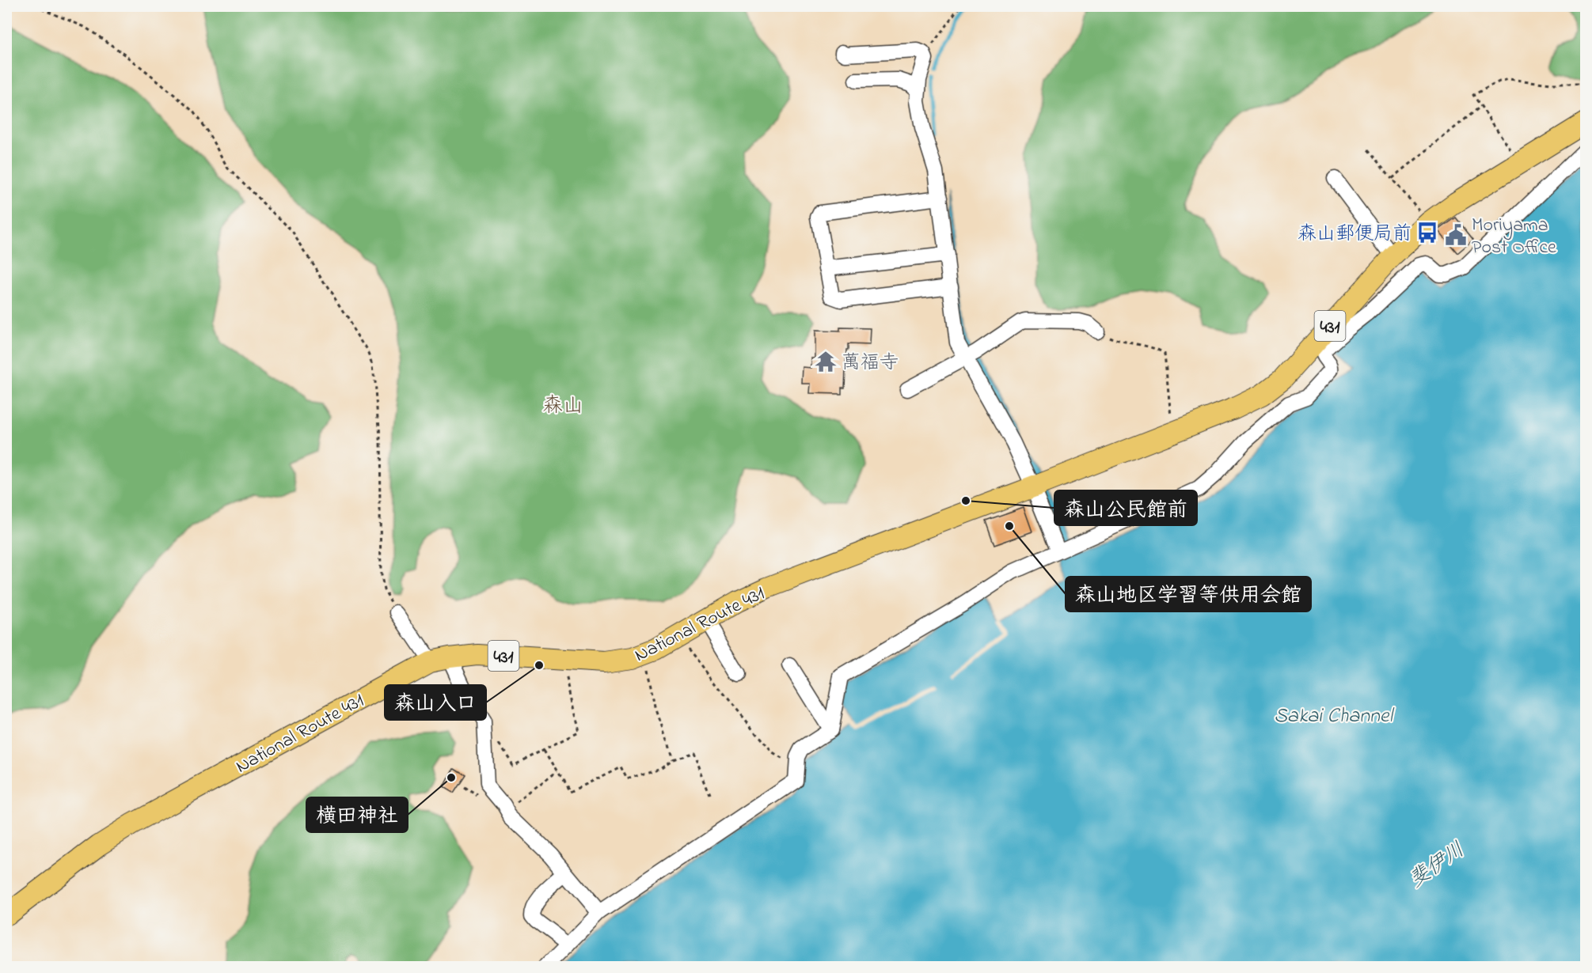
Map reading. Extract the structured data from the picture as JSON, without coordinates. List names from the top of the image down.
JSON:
{
  "streets": {
    "highway": ["431", "National Route 431"]
  },
  "crossings": [
    ["431", "National Route 431"]
  ],
  "districts": ["森山"],
  "water": ["Sakai Channel", "斐伊川"],
  "places": {
    "bus stop": ["森山郵便局前"],
    "public building": ["Moriyama Post Office"],
    "temple": ["萬福寺"],
    "other": [
      "森山公民館前",
      "森山地区学習等供用会館",
      "森山入口",
      "横田神社"
    ]
  }
}
